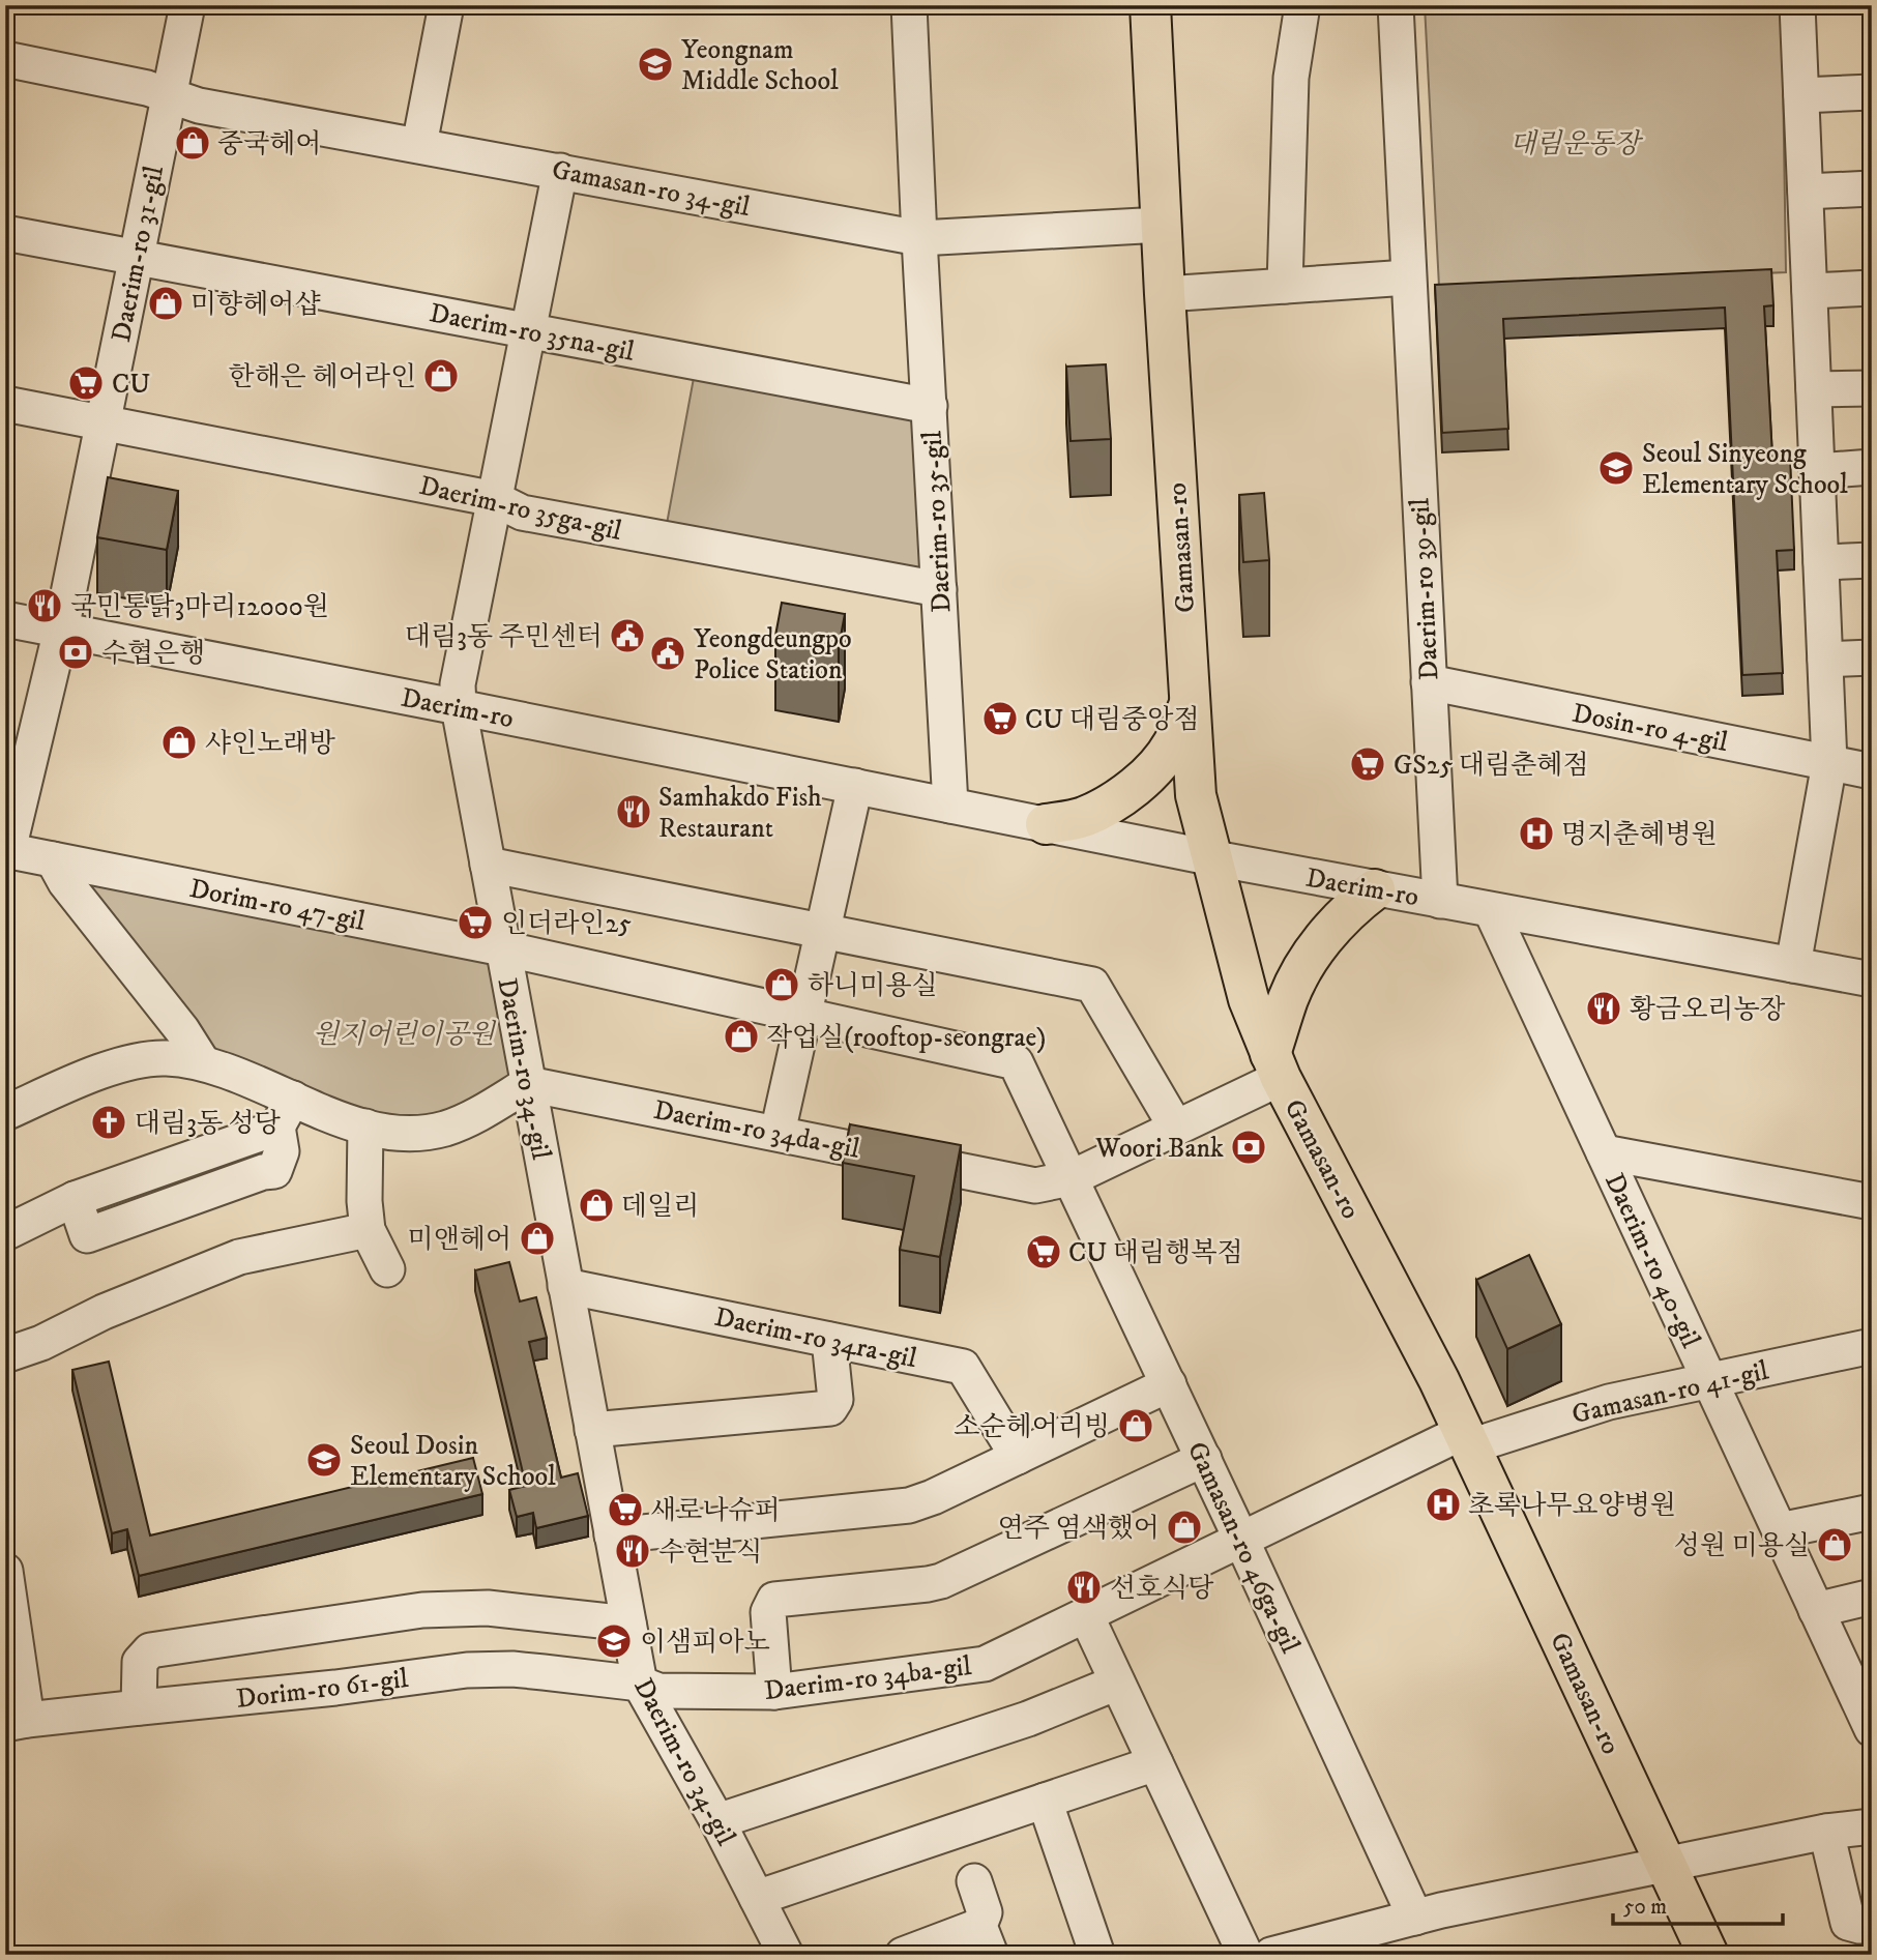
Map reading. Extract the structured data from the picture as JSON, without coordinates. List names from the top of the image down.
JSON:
{
  "streets": {
    "main road": ["Gamasan-ro"],
    "street": [
      "Gamasan-ro 34-gil",
      "Daerim-ro 31-gil",
      "Daerim-ro 35na-gil",
      "Daerim-ro 35ga-gil",
      "Daerim-ro 35-gil",
      "Daerim-ro 39-gil",
      "Daerim-ro",
      "Dosin-ro 4-gil",
      "Dorim-ro 47-gil",
      "Daerim-ro 34-gil",
      "Daerim-ro 34da-gil",
      "Daerim-ro 40-gil",
      "Daerim-ro 34ra-gil",
      "Gamasan-ro 41-gil",
      "Gamasan-ro 46ga-gil",
      "Daerim-ro 34ba-gil",
      "Dorim-ro 61-gil"
    ]
  },
  "crossings": [
    ["Gamasan-ro 34-gil", "Daerim-ro 31-gil"],
    ["Gamasan-ro 34-gil", "Daerim-ro 35-gil"],
    ["Gamasan-ro 34-gil", "Gamasan-ro"],
    ["Gamasan-ro 34-gil", "Daerim-ro 34-gil"],
    ["Daerim-ro 31-gil", "Daerim-ro 35na-gil"],
    ["Daerim-ro 31-gil", "Daerim-ro 35ga-gil"],
    ["Daerim-ro 31-gil", "Daerim-ro"],
    ["Daerim-ro 35na-gil", "Daerim-ro 35-gil"],
    ["Daerim-ro 35na-gil", "Daerim-ro 34-gil"],
    ["Daerim-ro 35ga-gil", "Daerim-ro 35-gil"],
    ["Daerim-ro 35ga-gil", "Daerim-ro 34-gil"],
    ["Daerim-ro 35-gil", "Daerim-ro"],
    ["Gamasan-ro", "Daerim-ro"],
    ["Gamasan-ro", "Daerim-ro 34da-gil"],
    ["Gamasan-ro", "Gamasan-ro 41-gil"],
    ["Gamasan-ro", "Gamasan-ro 46ga-gil"],
    ["Daerim-ro 39-gil", "Daerim-ro"],
    ["Daerim-ro 39-gil", "Dosin-ro 4-gil"],
    ["Daerim-ro", "Daerim-ro 34-gil"],
    ["Daerim-ro", "Daerim-ro 40-gil"],
    ["Dorim-ro 47-gil", "Daerim-ro 34-gil"],
    ["Dorim-ro 47-gil", "Gamasan-ro 46ga-gil"],
    ["Daerim-ro 34-gil", "Daerim-ro 34da-gil"],
    ["Daerim-ro 34-gil", "Daerim-ro 34ra-gil"],
    ["Daerim-ro 34-gil", "Daerim-ro 34ba-gil"],
    ["Daerim-ro 34-gil", "Dorim-ro 61-gil"],
    ["Daerim-ro 34da-gil", "Gamasan-ro 46ga-gil"],
    ["Daerim-ro 40-gil", "Gamasan-ro 41-gil"],
    ["Gamasan-ro 46ga-gil", "Daerim-ro 34ba-gil"],
    ["Daerim-ro 34ba-gil", "Dorim-ro 61-gil"]
  ],
  "parks": ["대림운동장", "원지어린이공원"],
  "places": {
    "school or university": [
      "Yeongnam Middle School",
      "Seoul Sinyeong Elementary School",
      "Seoul Dosin Elementary School",
      "이샘피아노"
    ],
    "shop": [
      "중국헤어",
      "미향헤어샵",
      "한해은 헤어라인",
      "샤인노래방",
      "하니미용실",
      "작업실(rooftop-seongrae)",
      "데일리",
      "미앤헤어",
      "소순헤어리빙",
      "연주 염색했어",
      "성원 미용실"
    ],
    "supermarket": [
      "CU",
      "CU 대림중앙점",
      "GS25 대림춘혜점",
      "인더라인25",
      "CU 대림행복점",
      "새로나슈퍼"
    ],
    "restaurant": [
      "국민통닭3마리12000원",
      "Samhakdo Fish Restaurant",
      "황금오리농장",
      "수현분식",
      "선호식당"
    ],
    "public building": ["대림3동 주민센터", "Yeongdeungpo Police Station"],
    "bank": ["수협은행", "Woori Bank"],
    "hospital": ["명지춘혜병원", "초록나무요양병원"],
    "church": ["대림3동 성당"]
  },
  "scale_bar": "50 m"
}
